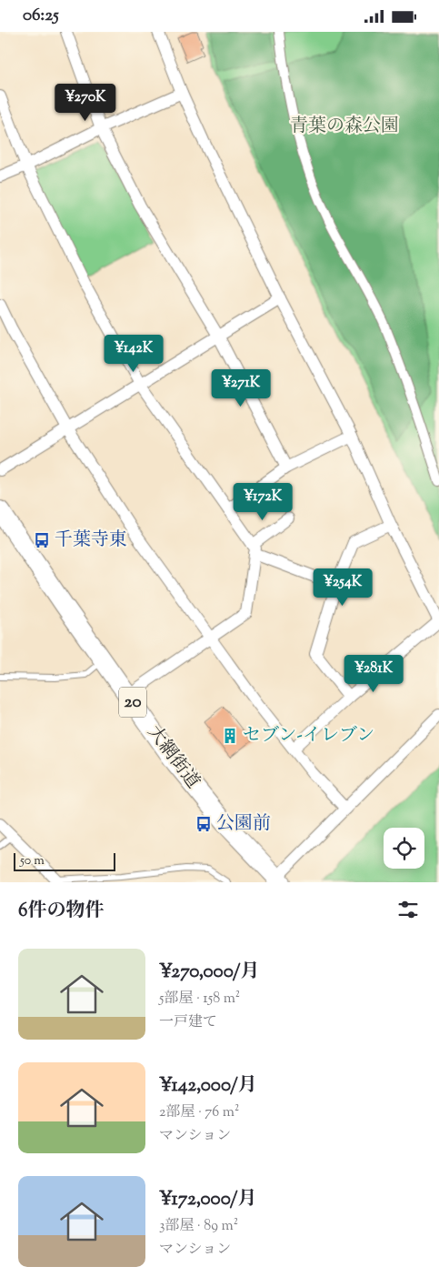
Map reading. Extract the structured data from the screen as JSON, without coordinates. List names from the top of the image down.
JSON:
{
  "streets": {
    "main road": ["20", "大網街道"]
  },
  "parks": ["青葉の森公園"],
  "places": {
    "bus stop": ["千葉寺東", "公園前"],
    "building": ["セブン-イレブン"]
  },
  "scale_bar": "50 m",
  "page": {
    "status": "06:25",
    "price": [
      "¥270K",
      "¥142K",
      "¥271K",
      "¥172K",
      "¥254K",
      "¥281K"
    ],
    "scale": "50 m",
    "heading": "6件の物件",
    "list": [
      {
        "name": "¥270,000/月",
        "note": "5部屋 · 158 m² · 一戸建て"
      },
      {
        "name": "¥142,000/月",
        "note": "2部屋 · 76 m² · マンション"
      },
      {
        "name": "¥172,000/月",
        "note": "3部屋 · 89 m² · マンション"
      }
    ]
  }
}
